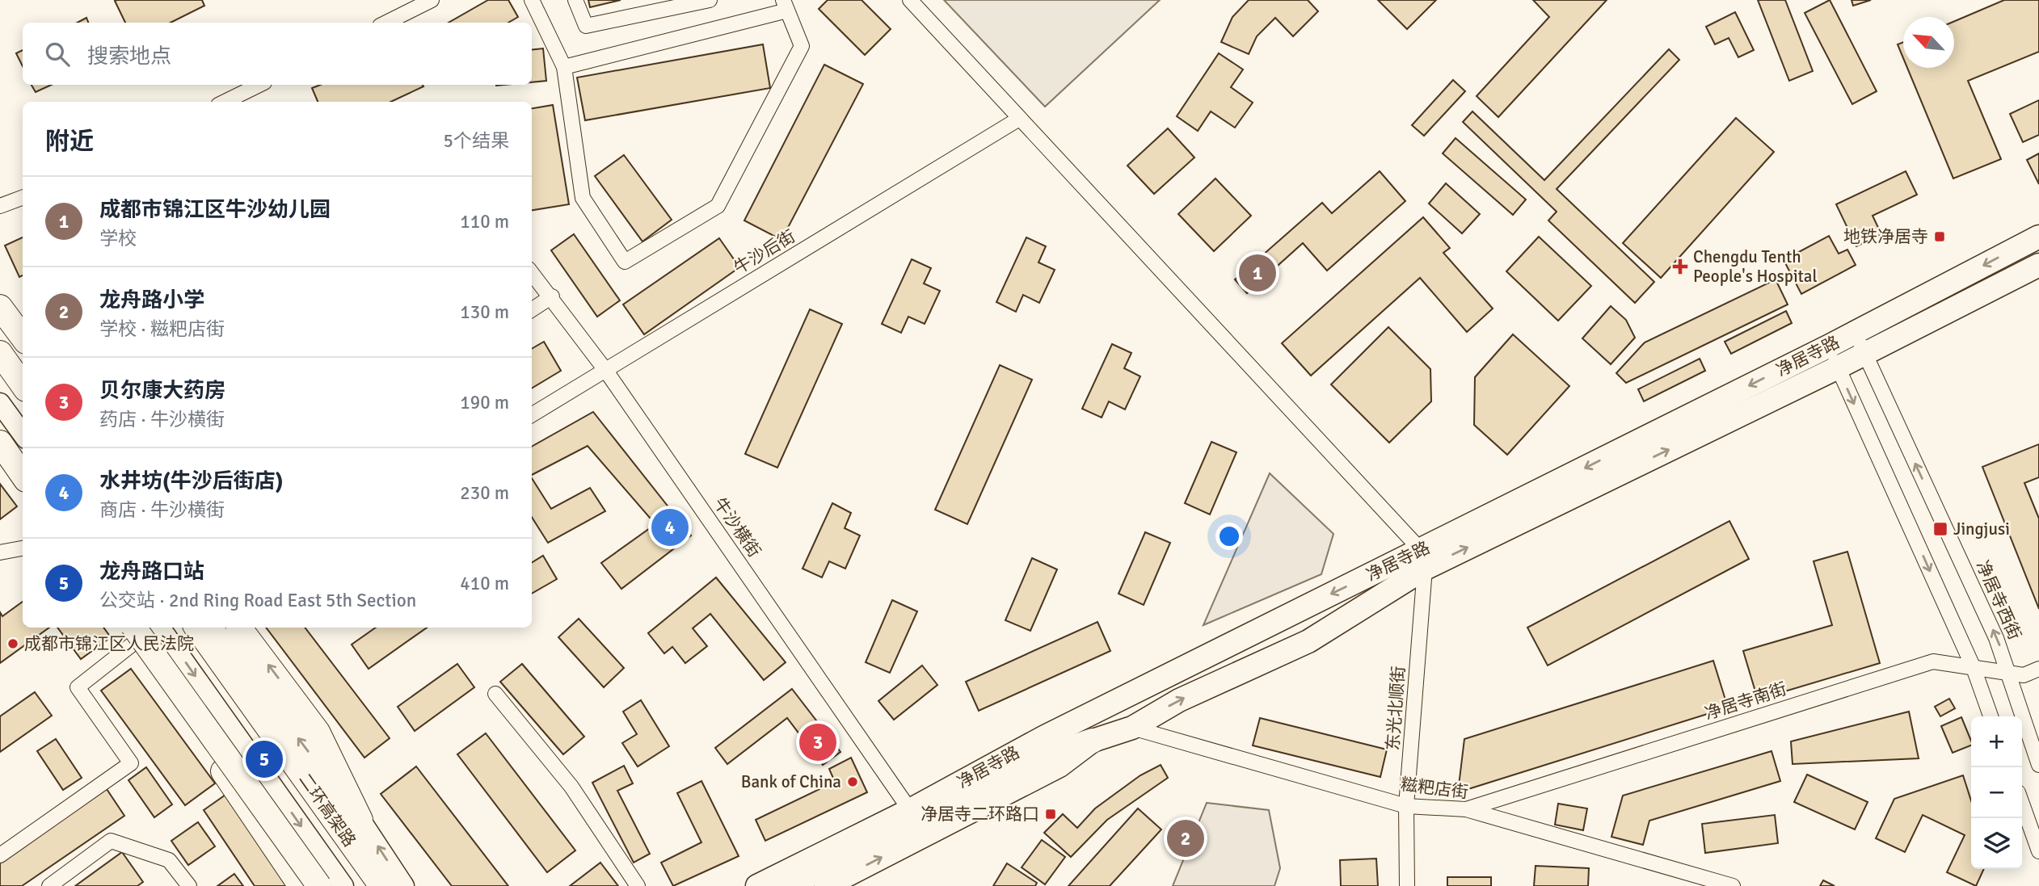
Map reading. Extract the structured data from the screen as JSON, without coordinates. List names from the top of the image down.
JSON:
{
  "streets": {
    "highway": ["二环高架路"],
    "main road": ["净居寺路"],
    "street": [
      "牛沙后街",
      "牛沙横街",
      "净居寺西街",
      "净居寺南街",
      "东光北顺街",
      "糍粑店街"
    ]
  },
  "crossings": [
    ["牛沙后街", "牛沙横街"],
    ["净居寺路", "牛沙横街"],
    ["净居寺路", "净居寺西街"],
    ["净居寺路", "东光北顺街"],
    ["净居寺路", "糍粑店街"],
    ["净居寺西街", "净居寺南街"],
    ["净居寺南街", "糍粑店街"],
    ["东光北顺街", "糍粑店街"]
  ],
  "places": {
    "transit": ["地铁净居寺", "Jingjusi", "净居寺二环路口"],
    "health": ["Chengdu Tenth People's Hospital"],
    "other": ["成都市锦江区人民法院", "Bank of China"]
  },
  "north": "top left",
  "page": {
    "search": "搜索地点",
    "heading": ["附近", "5个结果"],
    "list": [
      {
        "mark": "1",
        "name": "成都市锦江区牛沙幼儿园",
        "note": "学校",
        "value": "110 m"
      },
      {
        "mark": "2",
        "name": "龙舟路小学",
        "note": "学校 · 糍粑店街",
        "value": "130 m"
      },
      {
        "mark": "3",
        "name": "贝尔康大药房",
        "note": "药店 · 牛沙横街",
        "value": "190 m"
      },
      {
        "mark": "4",
        "name": "水井坊(牛沙后街店)",
        "note": "商店 · 牛沙横街",
        "value": "230 m"
      },
      {
        "mark": "5",
        "name": "龙舟路口站",
        "note": "公交站 · 2nd Ring Road East 5th Section",
        "value": "410 m"
      }
    ],
    "pins": [
      "1",
      "4",
      "3",
      "5",
      "2"
    ],
    "map_buttons": ["+", "−"]
  }
}
